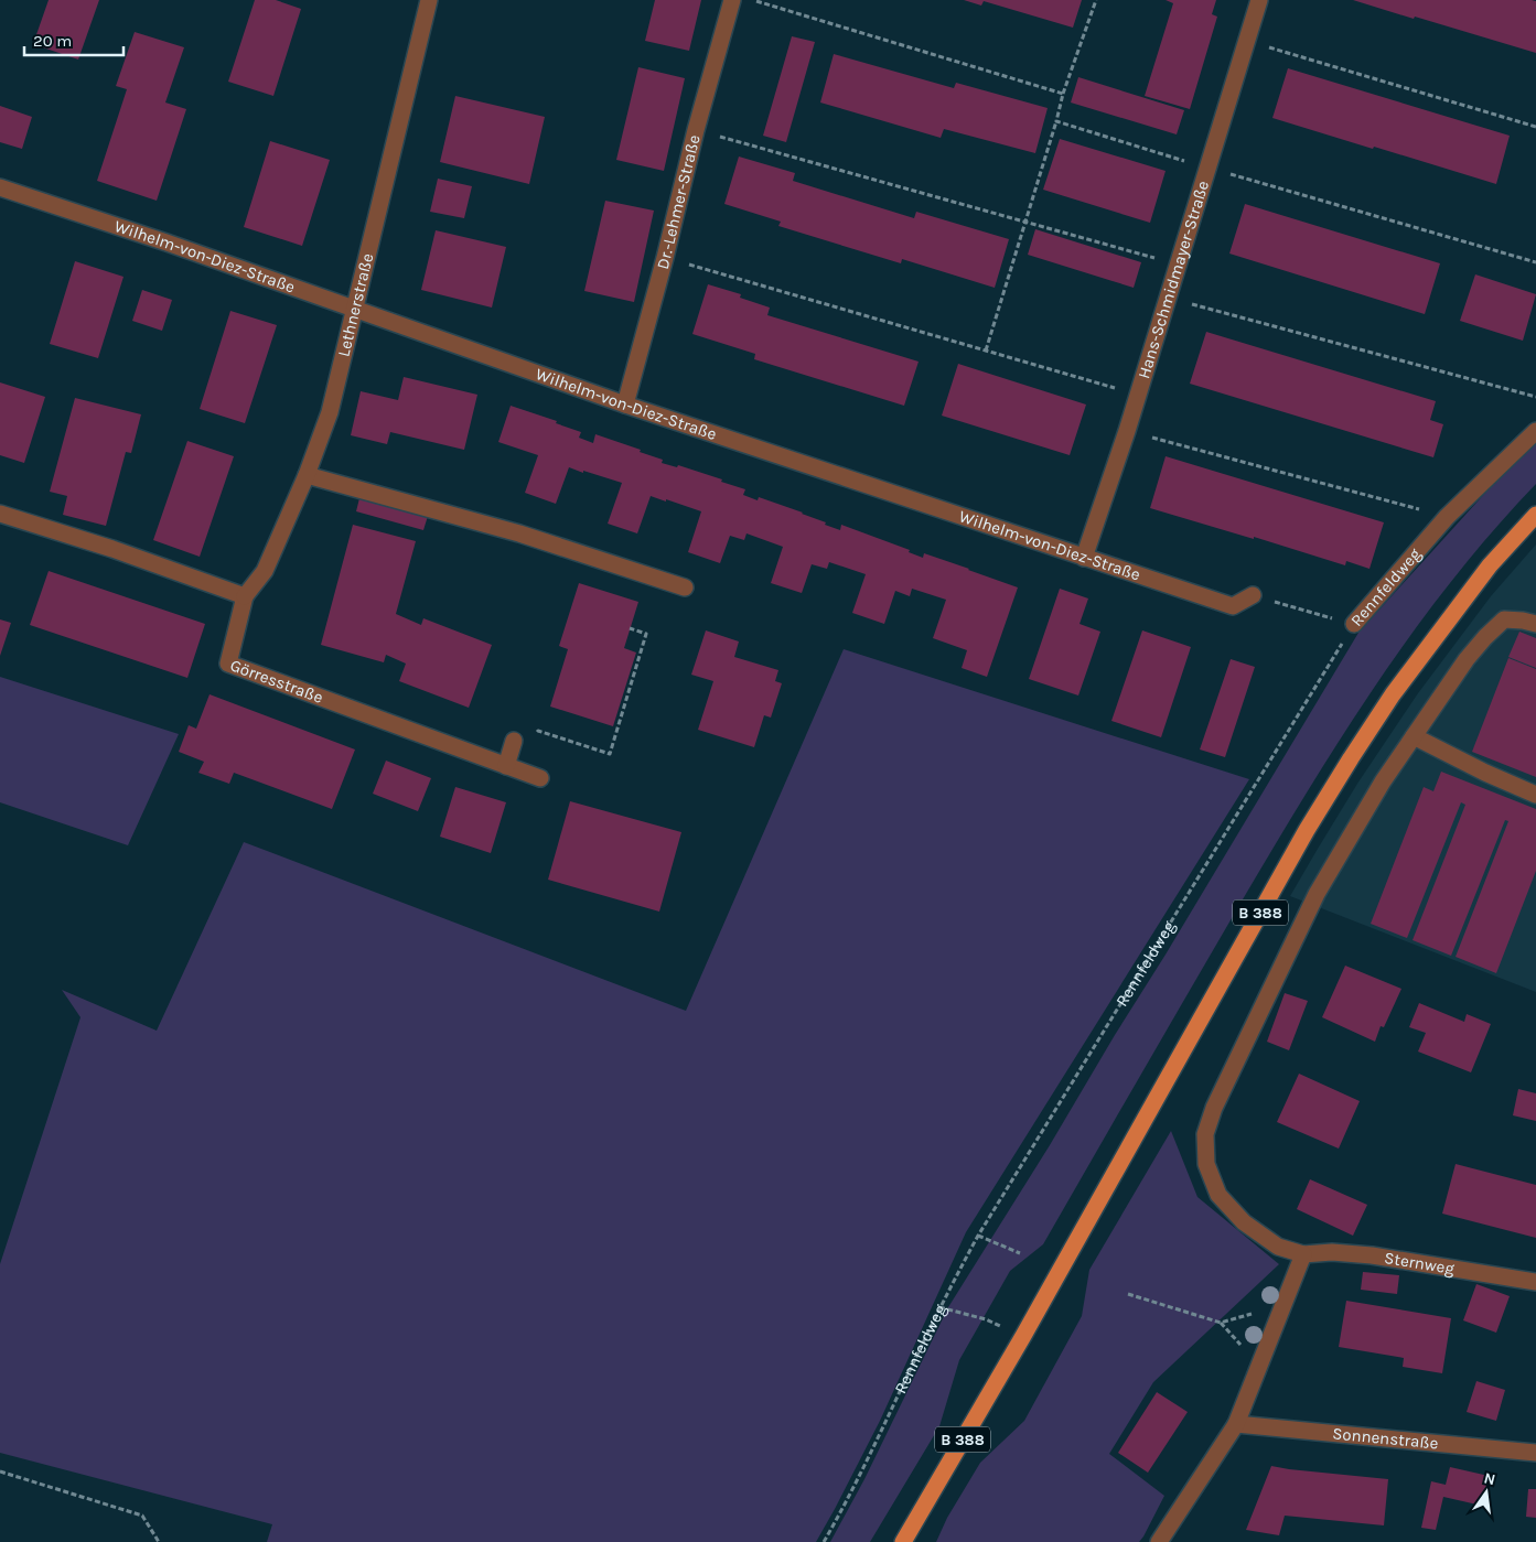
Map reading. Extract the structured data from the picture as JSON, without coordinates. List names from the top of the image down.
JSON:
{
  "streets": {
    "main road": ["B 388"],
    "street": [
      "Dr.-Lehmer-Straße",
      "Wilhelm-von-Diez-Straße",
      "Hans-Schmidmayer-Straße",
      "Lethnerstraße",
      "Rennfeldweg",
      "Görresstraße",
      "Sternweg",
      "Sonnenstraße"
    ]
  },
  "crossings": [
    ["Dr.-Lehmer-Straße", "Wilhelm-von-Diez-Straße"],
    ["Wilhelm-von-Diez-Straße", "Hans-Schmidmayer-Straße"],
    ["Wilhelm-von-Diez-Straße", "Lethnerstraße"],
    ["Lethnerstraße", "Görresstraße"]
  ],
  "scale_bar": "20 m",
  "north": "top"
}
